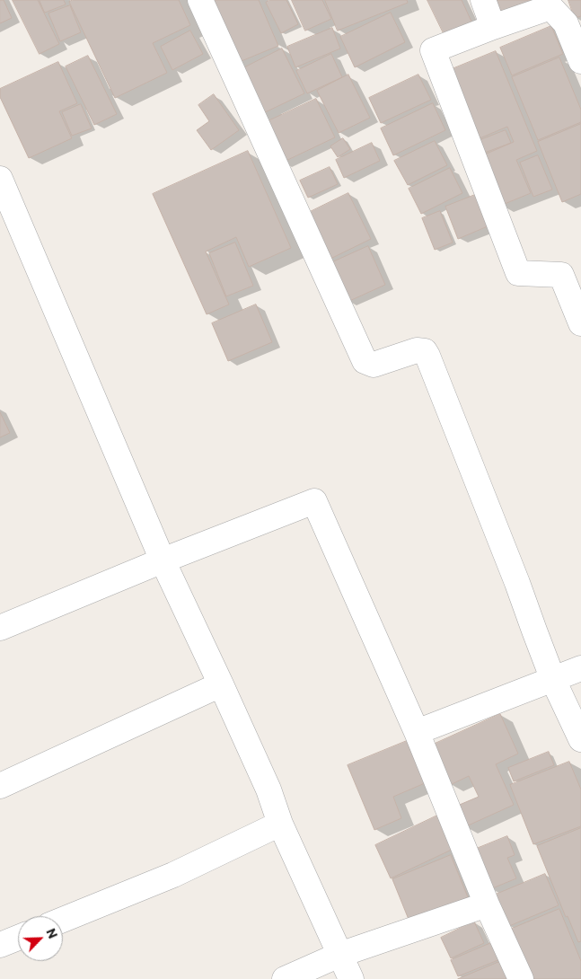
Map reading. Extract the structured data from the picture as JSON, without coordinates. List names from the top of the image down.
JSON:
{
  "north": "top right"
}
